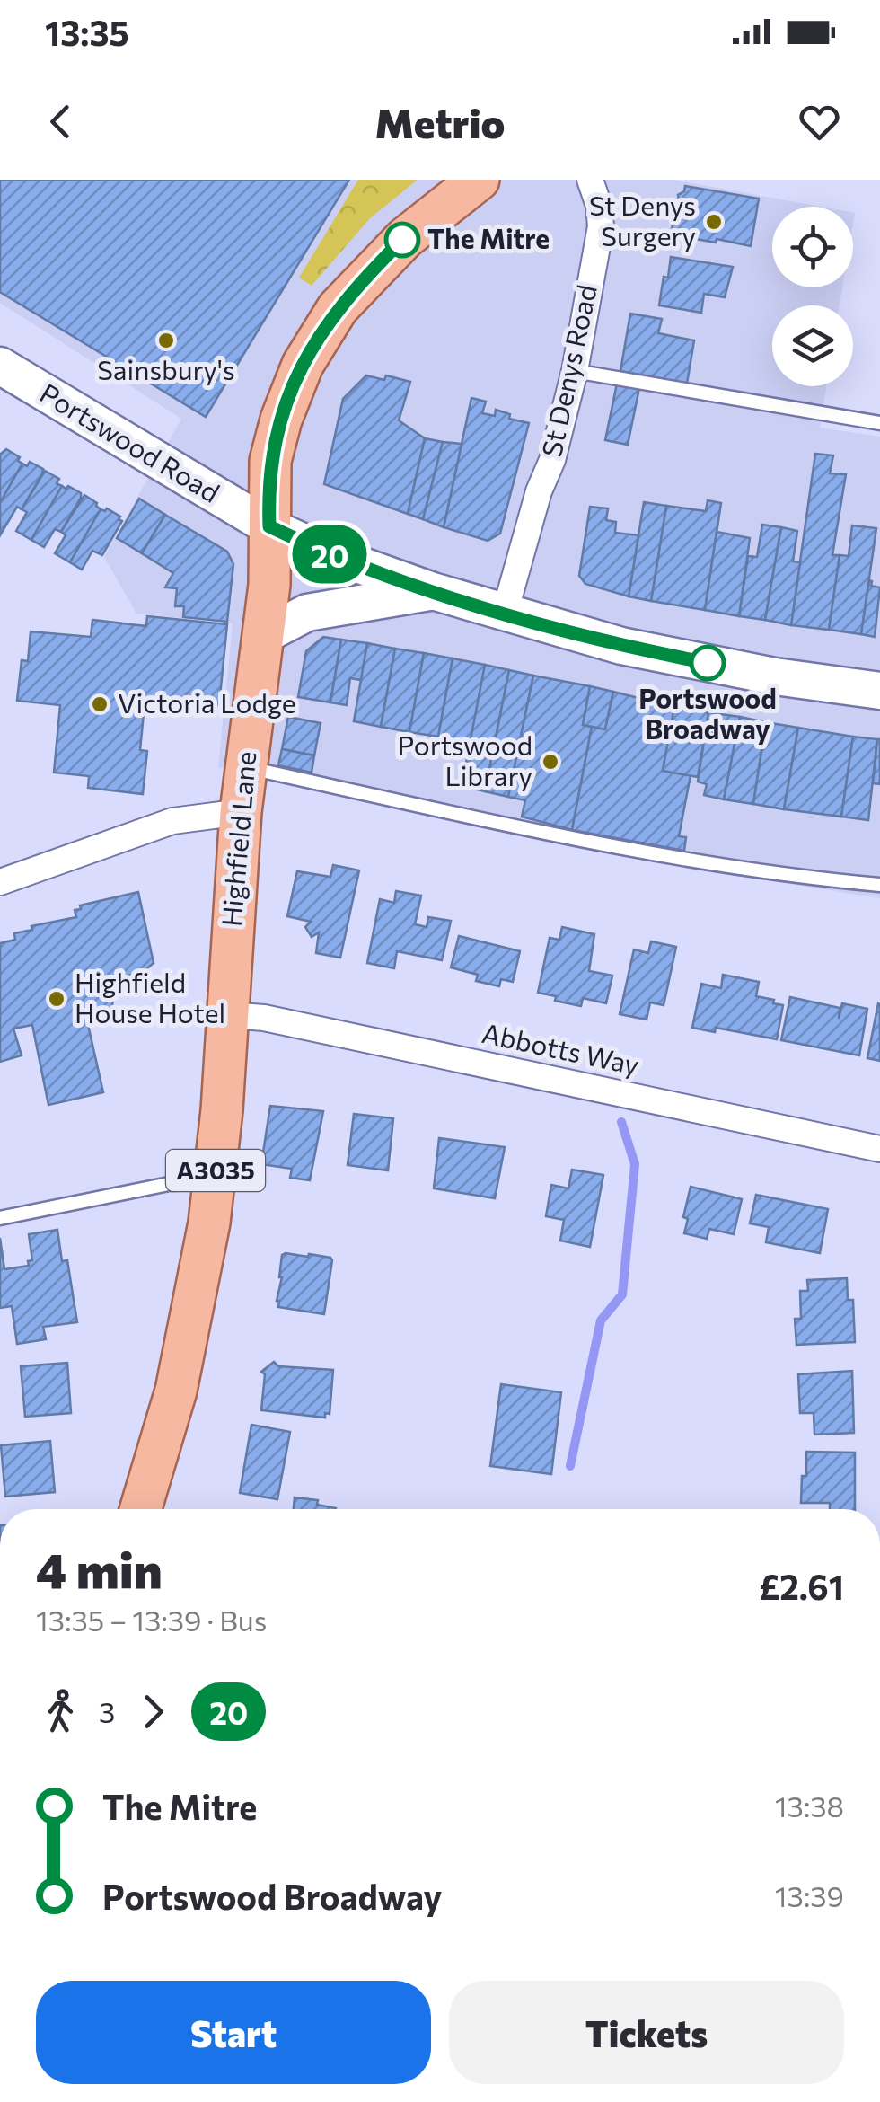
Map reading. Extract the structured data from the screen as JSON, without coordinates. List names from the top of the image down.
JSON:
{
  "streets": {
    "main road": ["Highfield Lane", "A3035"],
    "street": ["St Denys Road", "Portswood Road", "Abbotts Way"]
  },
  "crossings": [
    ["St Denys Road", "Portswood Road"],
    ["Portswood Road", "Highfield Lane"],
    ["Portswood Road", "A3035"],
    ["Highfield Lane", "Abbotts Way"],
    ["Highfield Lane", "A3035"]
  ],
  "places": [
    "St Denys Surgery",
    "The Mitre",
    "Sainsbury's",
    "Portswood Broadway",
    "Victoria Lodge",
    "Portswood Library",
    "Highfield House Hotel"
  ],
  "lines": ["bus line 20"],
  "page": {
    "status": "13:35",
    "header": "Metrio",
    "on_map": "20",
    "heading": ["4 min", "13:35 – 13:39 · Bus", "£2.61"],
    "legs": ["3", "20"],
    "list": [
      {
        "name": "The Mitre",
        "value": "13:38"
      },
      {
        "name": "Portswood Broadway",
        "value": "13:39"
      }
    ],
    "buttons": ["Start", "Tickets"]
  }
}
